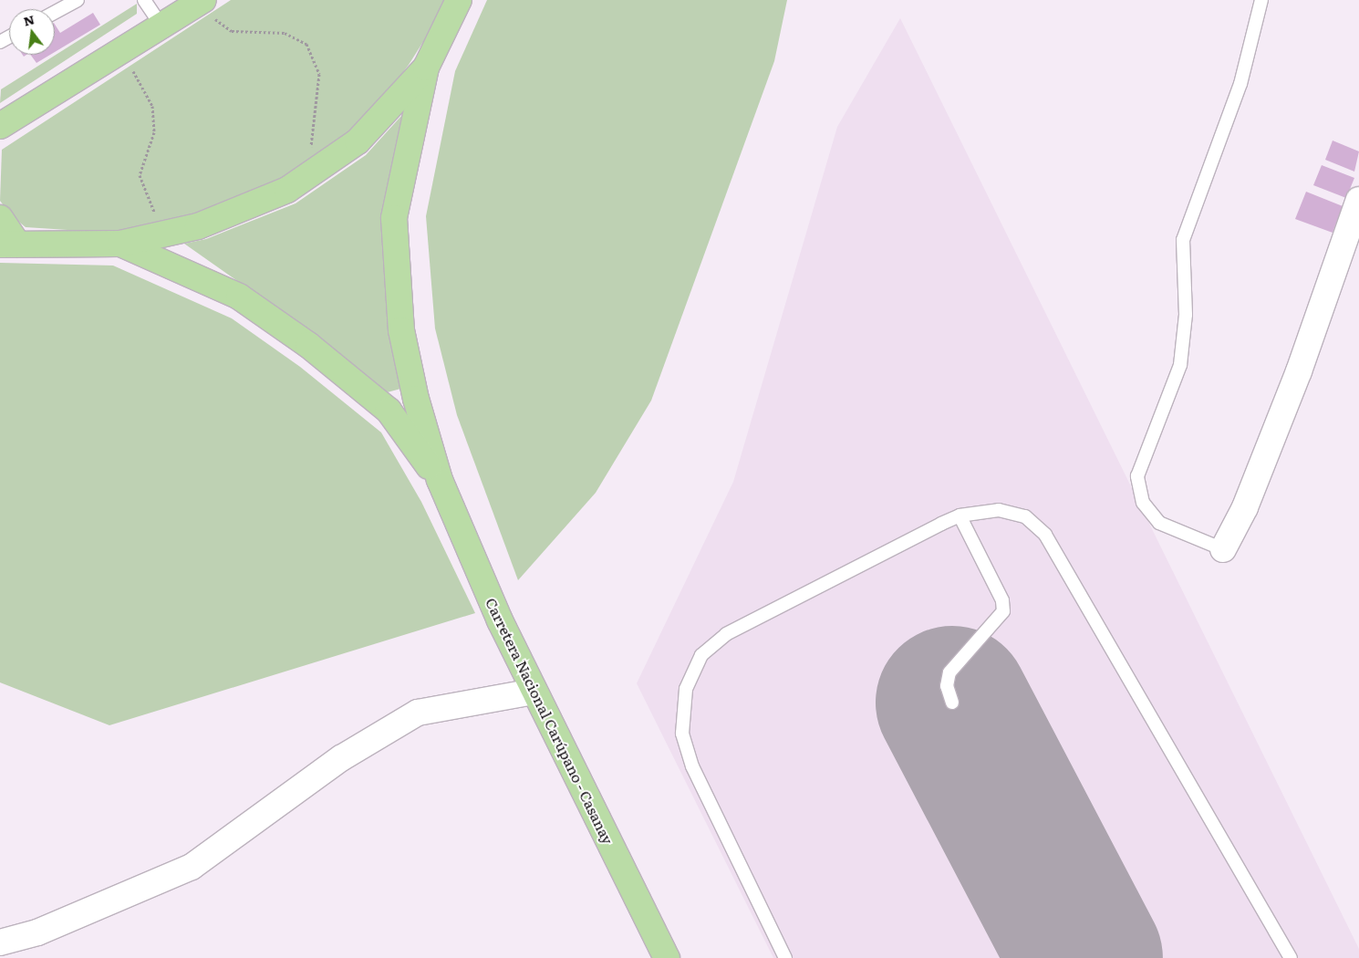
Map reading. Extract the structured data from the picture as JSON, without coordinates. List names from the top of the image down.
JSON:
{
  "streets": {
    "highway": ["Carretera Nacional Carúpano - Casanay"]
  },
  "north": "top"
}
